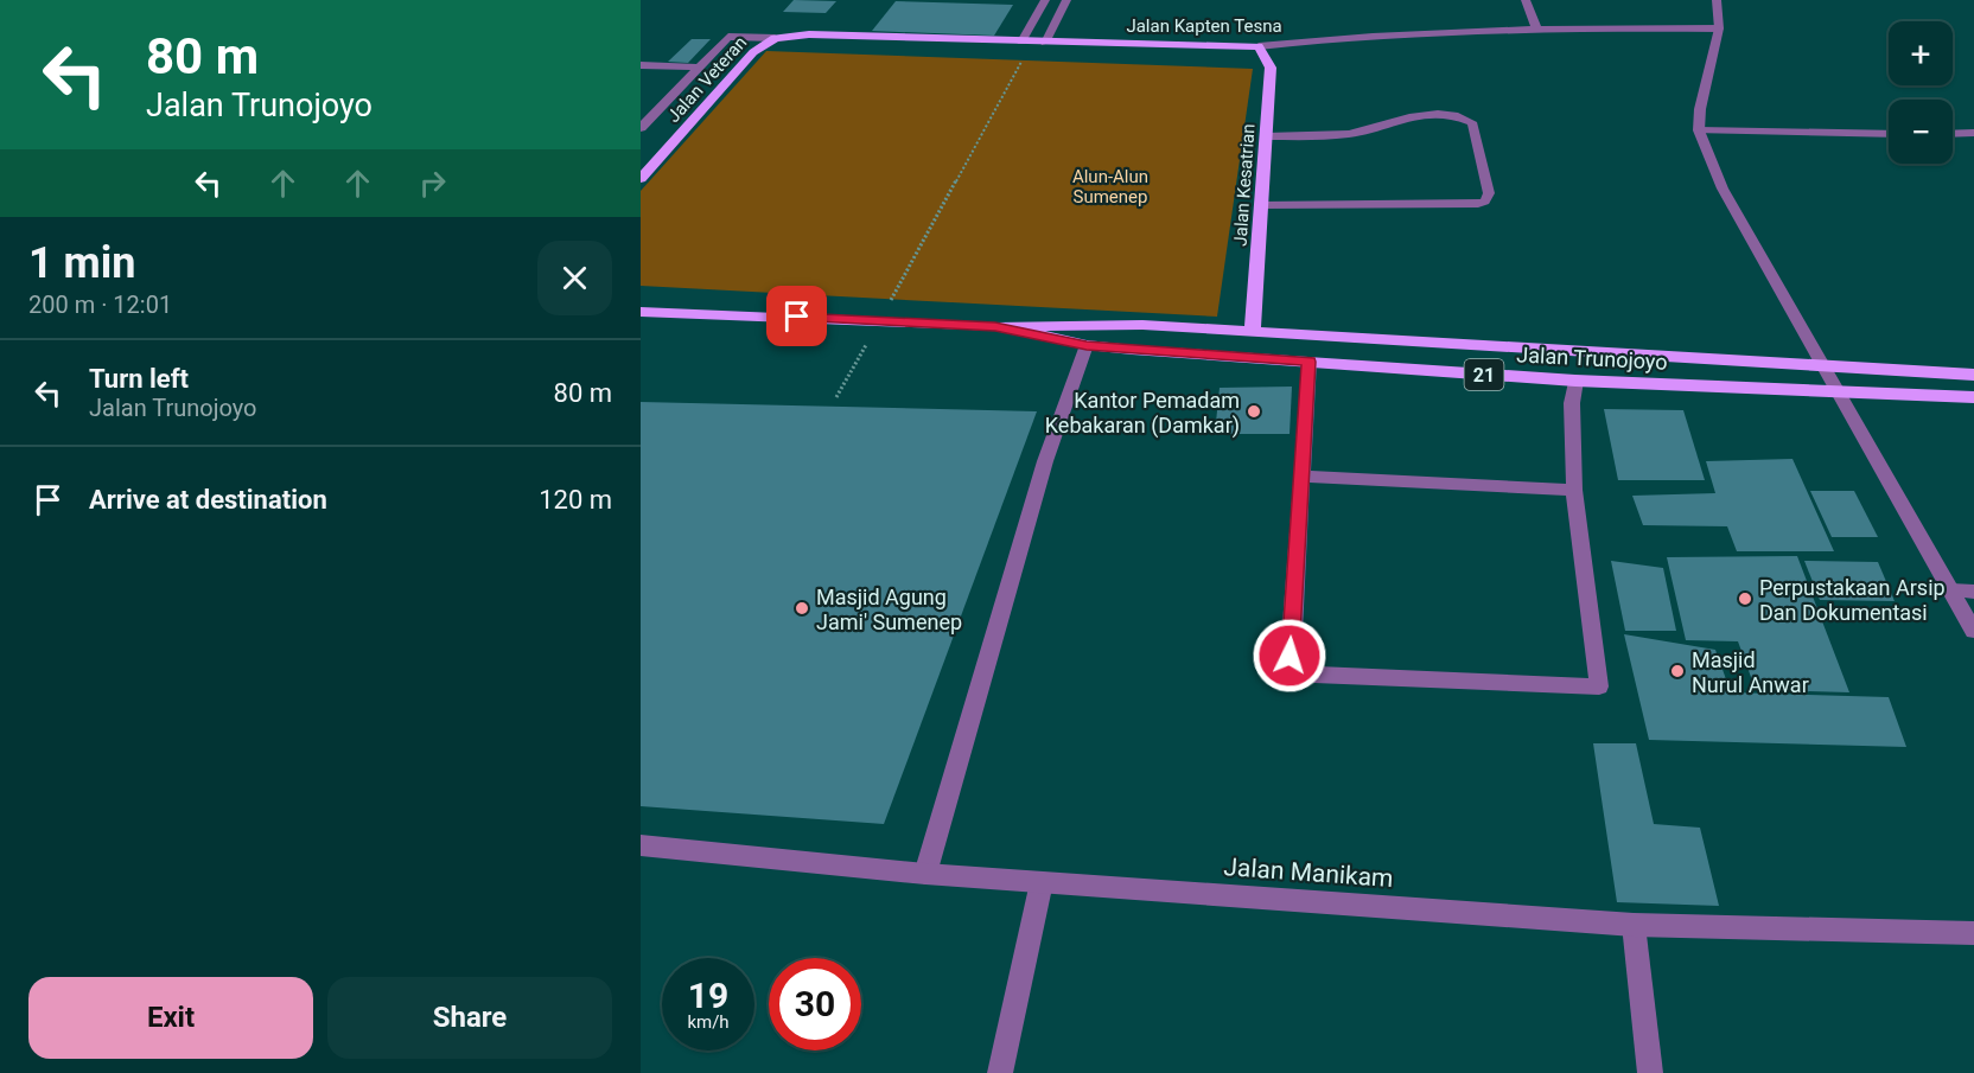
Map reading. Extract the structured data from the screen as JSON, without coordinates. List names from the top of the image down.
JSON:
{
  "streets": {
    "highway": [
      "Jalan Kapten Tesna",
      "Jalan Veteran",
      "Jalan Kesatrian",
      "Jalan Trunojoyo",
      "21"
    ],
    "street": ["Jalan Manikam"]
  },
  "crossings": [
    ["Jalan Kapten Tesna", "Jalan Veteran"],
    ["Jalan Kapten Tesna", "Jalan Kesatrian"],
    ["Jalan Kesatrian", "Jalan Trunojoyo"]
  ],
  "parks": ["Alun-Alun Sumenep"],
  "places": [
    "Kantor Pemadam Kebakaran (Damkar)",
    "Perpustakaan Arsip Dan Dokumentasi",
    "Masjid Agung Jami' Sumenep",
    "Masjid Nurul Anwar"
  ],
  "page": {
    "turn": ["80 m", "Jalan Trunojoyo"],
    "map_buttons": ["+", "−"],
    "heading": ["1 min", "200 m · 12:01"],
    "list": [
      {
        "name": "Turn left",
        "note": "Jalan Trunojoyo",
        "value": "80 m"
      },
      {
        "name": "Arrive at destination",
        "value": "120 m"
      }
    ],
    "speed": "19 km/h",
    "limit": "30",
    "buttons": ["Exit", "Share"]
  }
}
